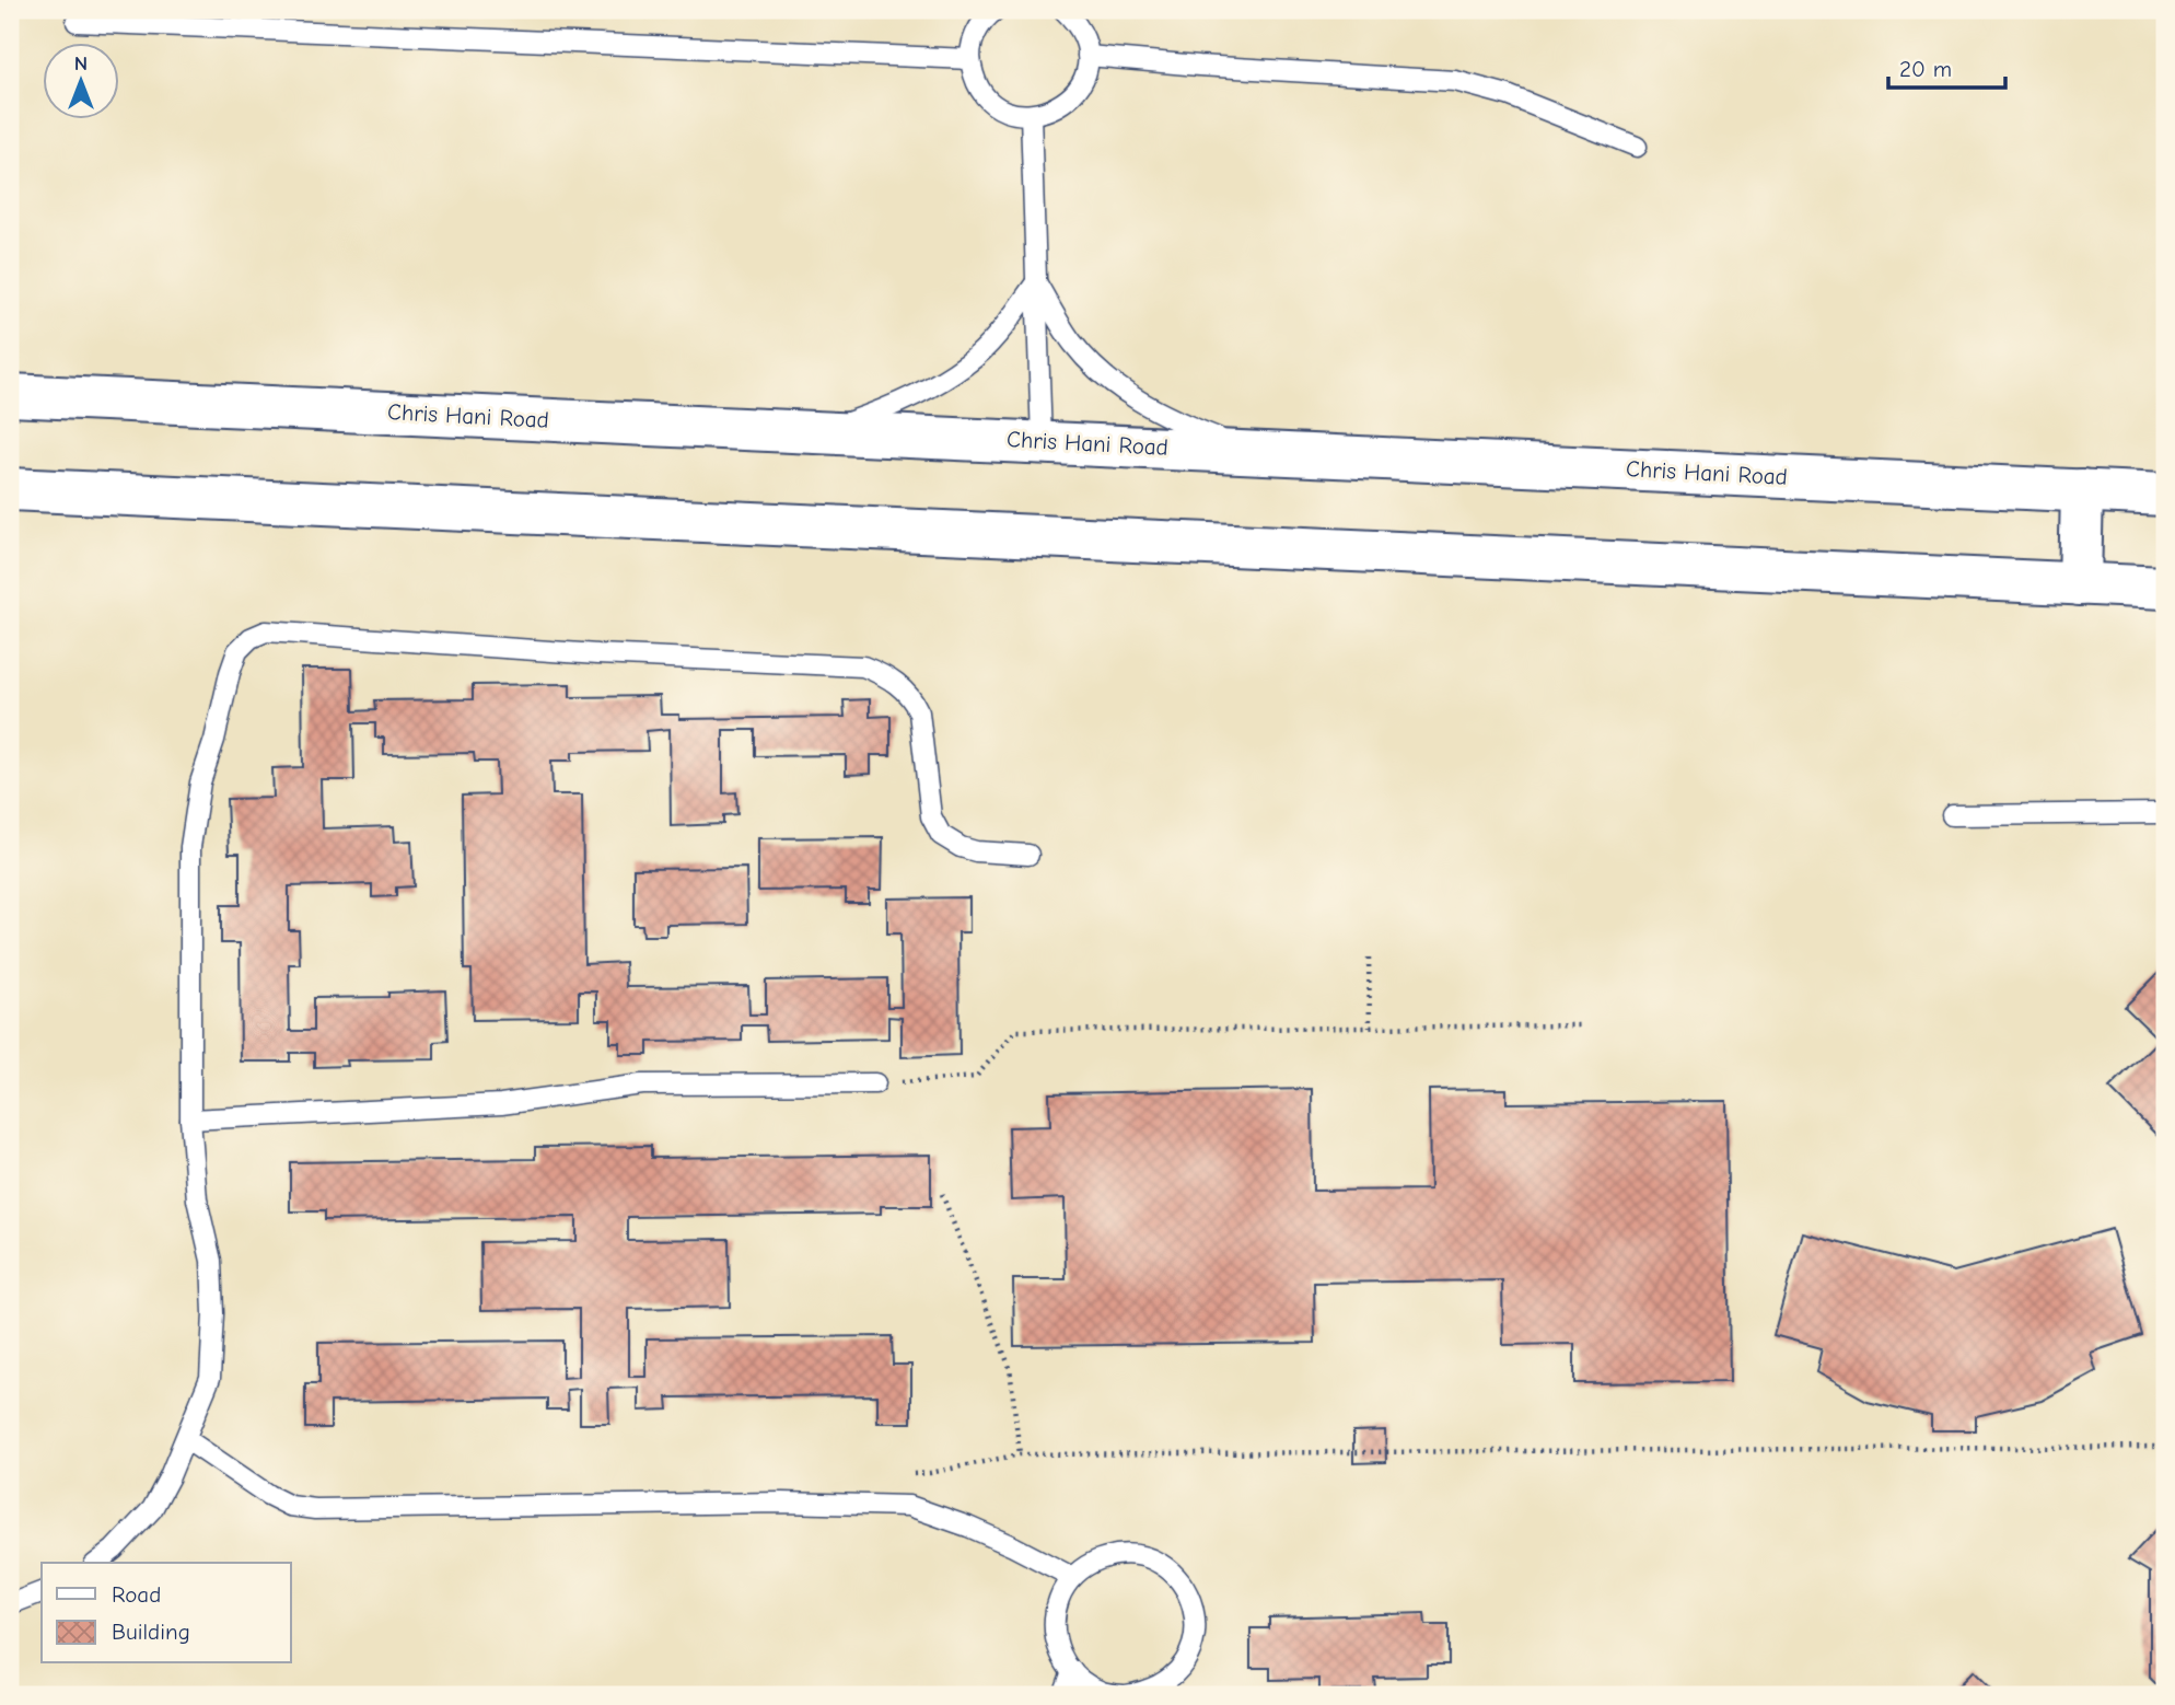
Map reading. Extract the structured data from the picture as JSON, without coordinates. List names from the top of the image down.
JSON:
{
  "streets": {
    "main road": ["Chris Hani Road"]
  },
  "legend": ["Road", "Building"],
  "scale_bar": "20 m",
  "north": "top"
}
